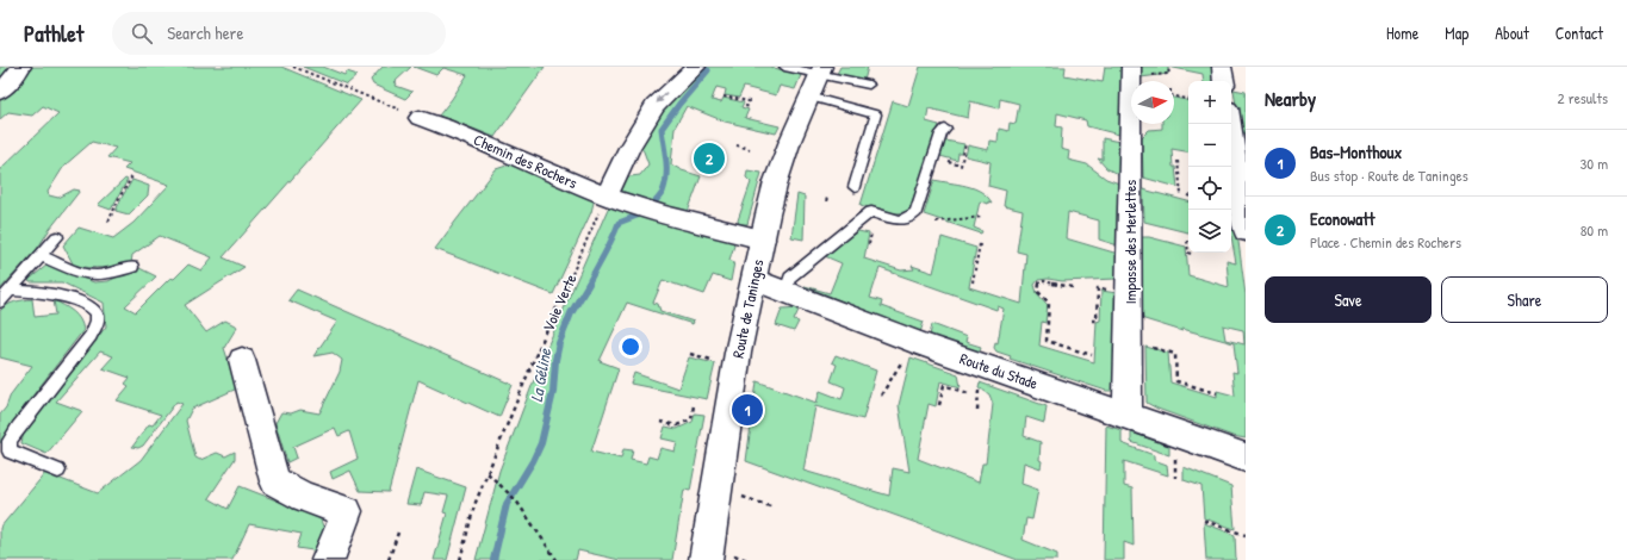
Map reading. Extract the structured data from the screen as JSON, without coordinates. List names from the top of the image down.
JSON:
{
  "streets": {
    "street": [
      "Chemin des Rochers",
      "Impasse des Merlettes",
      "Route de Taninges",
      "Route du Stade"
    ],
    "path": ["Voie Verte"]
  },
  "crossings": [
    ["Chemin des Rochers", "Voie Verte"],
    ["Chemin des Rochers", "Route de Taninges"],
    ["Impasse des Merlettes", "Route du Stade"],
    ["Route de Taninges", "Route du Stade"]
  ],
  "water": ["La Géline"],
  "north": "right",
  "page": {
    "header": "Pathlet",
    "search": "Search here",
    "nav": [
      "Home",
      "Map",
      "About",
      "Contact"
    ],
    "heading": ["Nearby", "2 results"],
    "map_buttons": ["+", "−"],
    "list": [
      {
        "mark": "1",
        "name": "Bas-Monthoux",
        "note": "Bus stop · Route de Taninges",
        "value": "30 m"
      },
      {
        "mark": "2",
        "name": "Econowatt",
        "note": "Place · Chemin des Rochers",
        "value": "80 m"
      }
    ],
    "pins": ["2", "1"],
    "buttons": ["Save", "Share"]
  }
}
